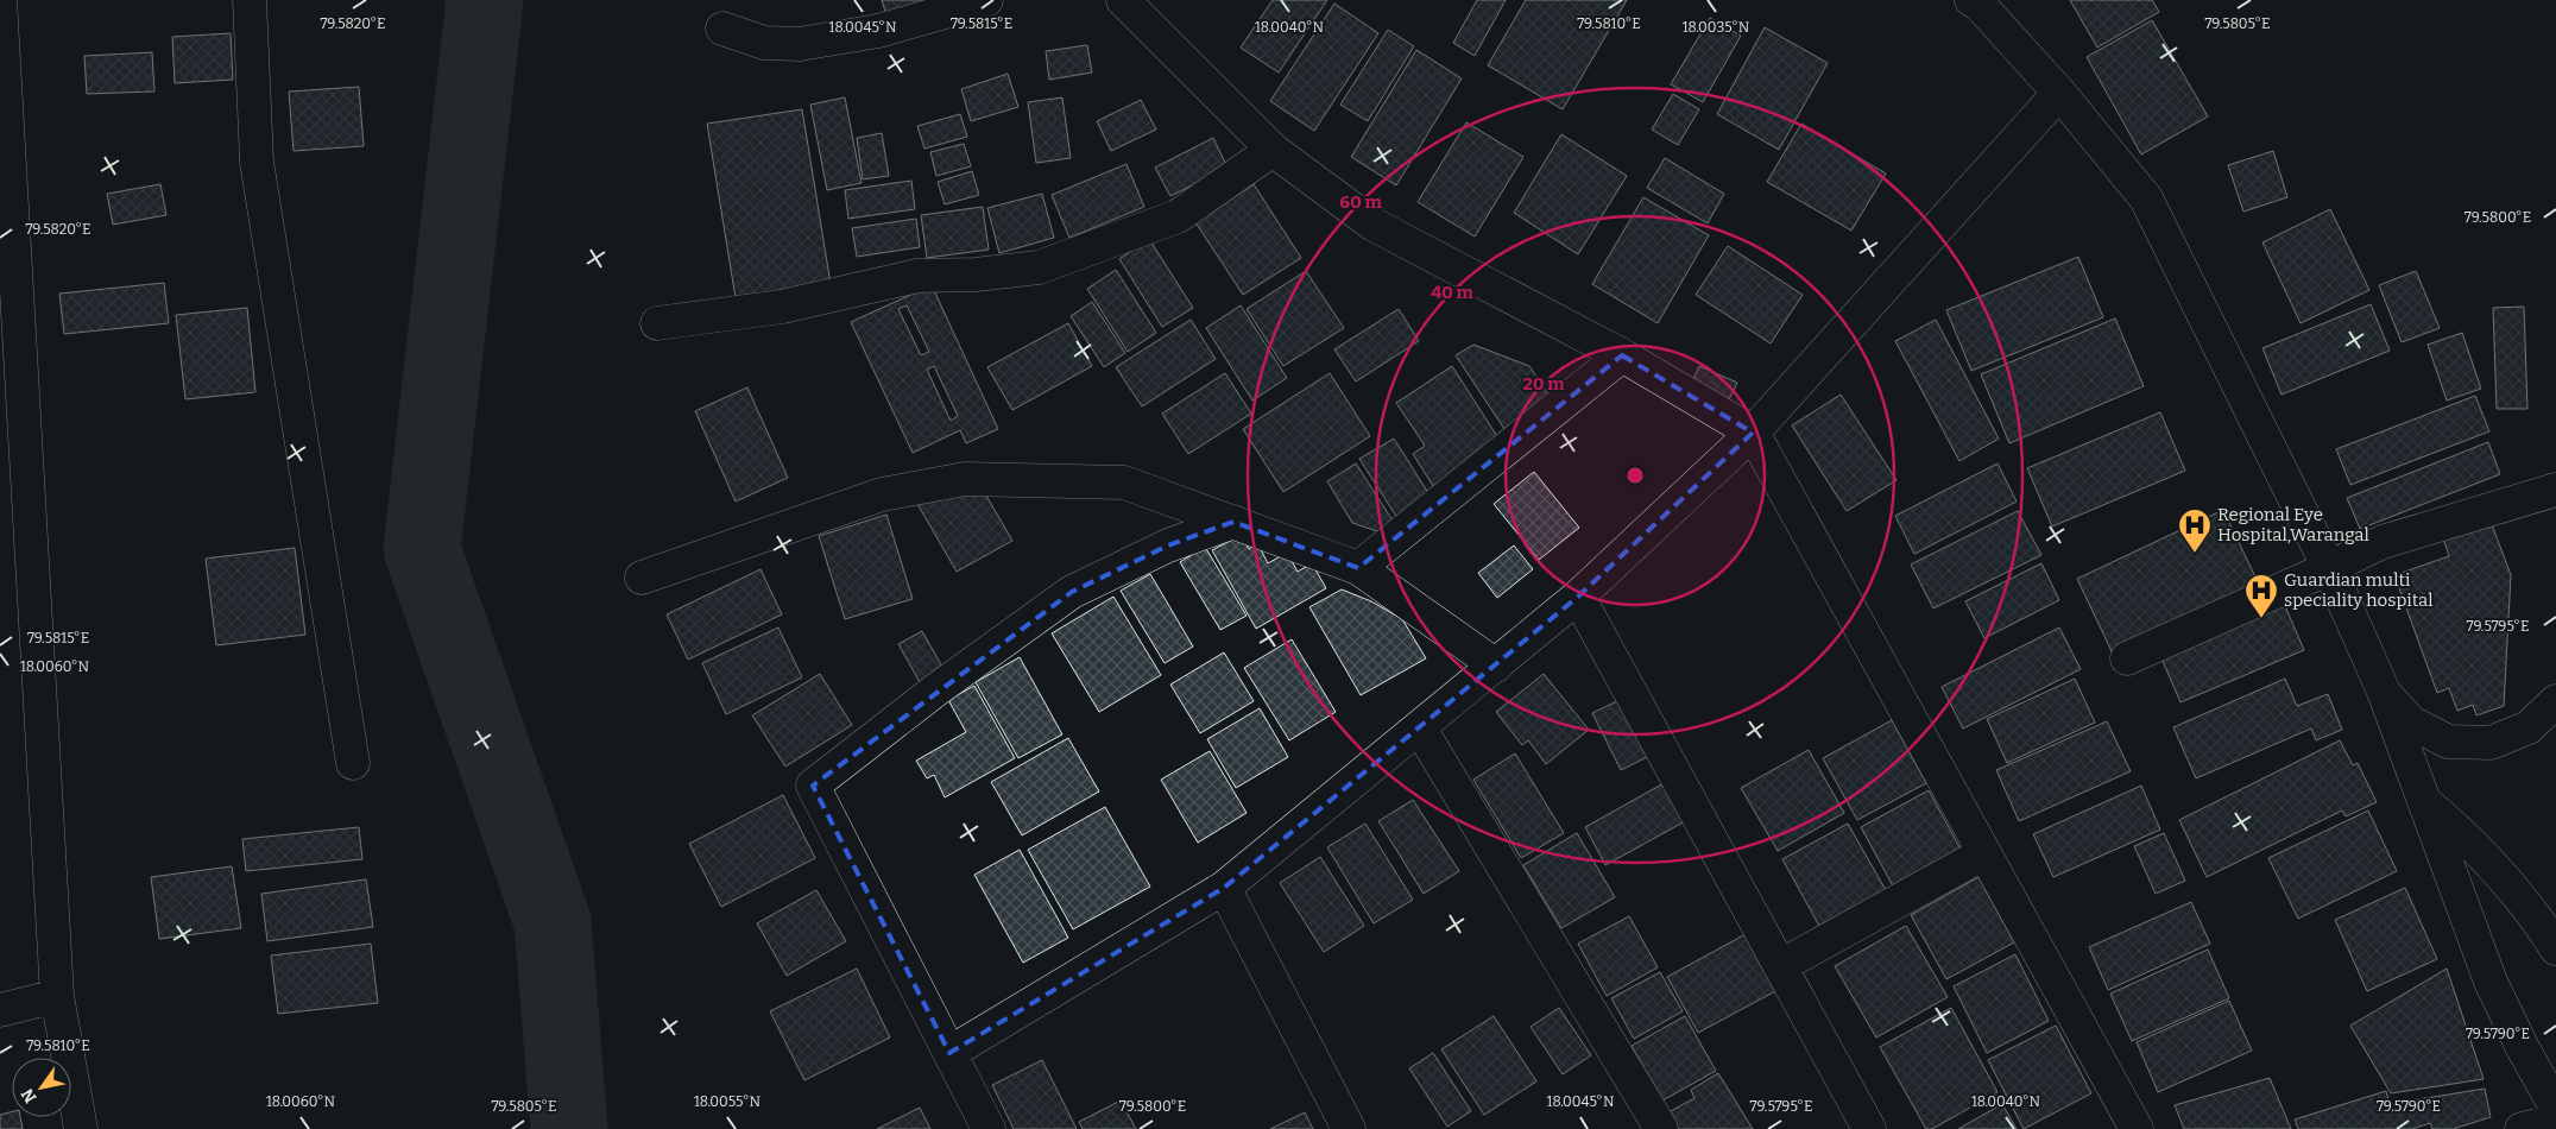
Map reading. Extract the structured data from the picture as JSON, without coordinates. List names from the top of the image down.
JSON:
{
  "places": {
    "hospital": ["Regional Eye Hospital,Warangal", "Guardian multi speciality hospital"]
  },
  "north": "bottom left",
  "coordinates": [
    "79.5820°E",
    "79.5815°E",
    "79.5810°E",
    "79.5805°E",
    "18.0045°N",
    "18.0040°N",
    "18.0035°N",
    "79.5800°E",
    "79.5795°E",
    "18.0060°N",
    "79.5790°E",
    "18.0055°N"
  ],
  "rings": ["60 m", "40 m", "20 m"]
}
